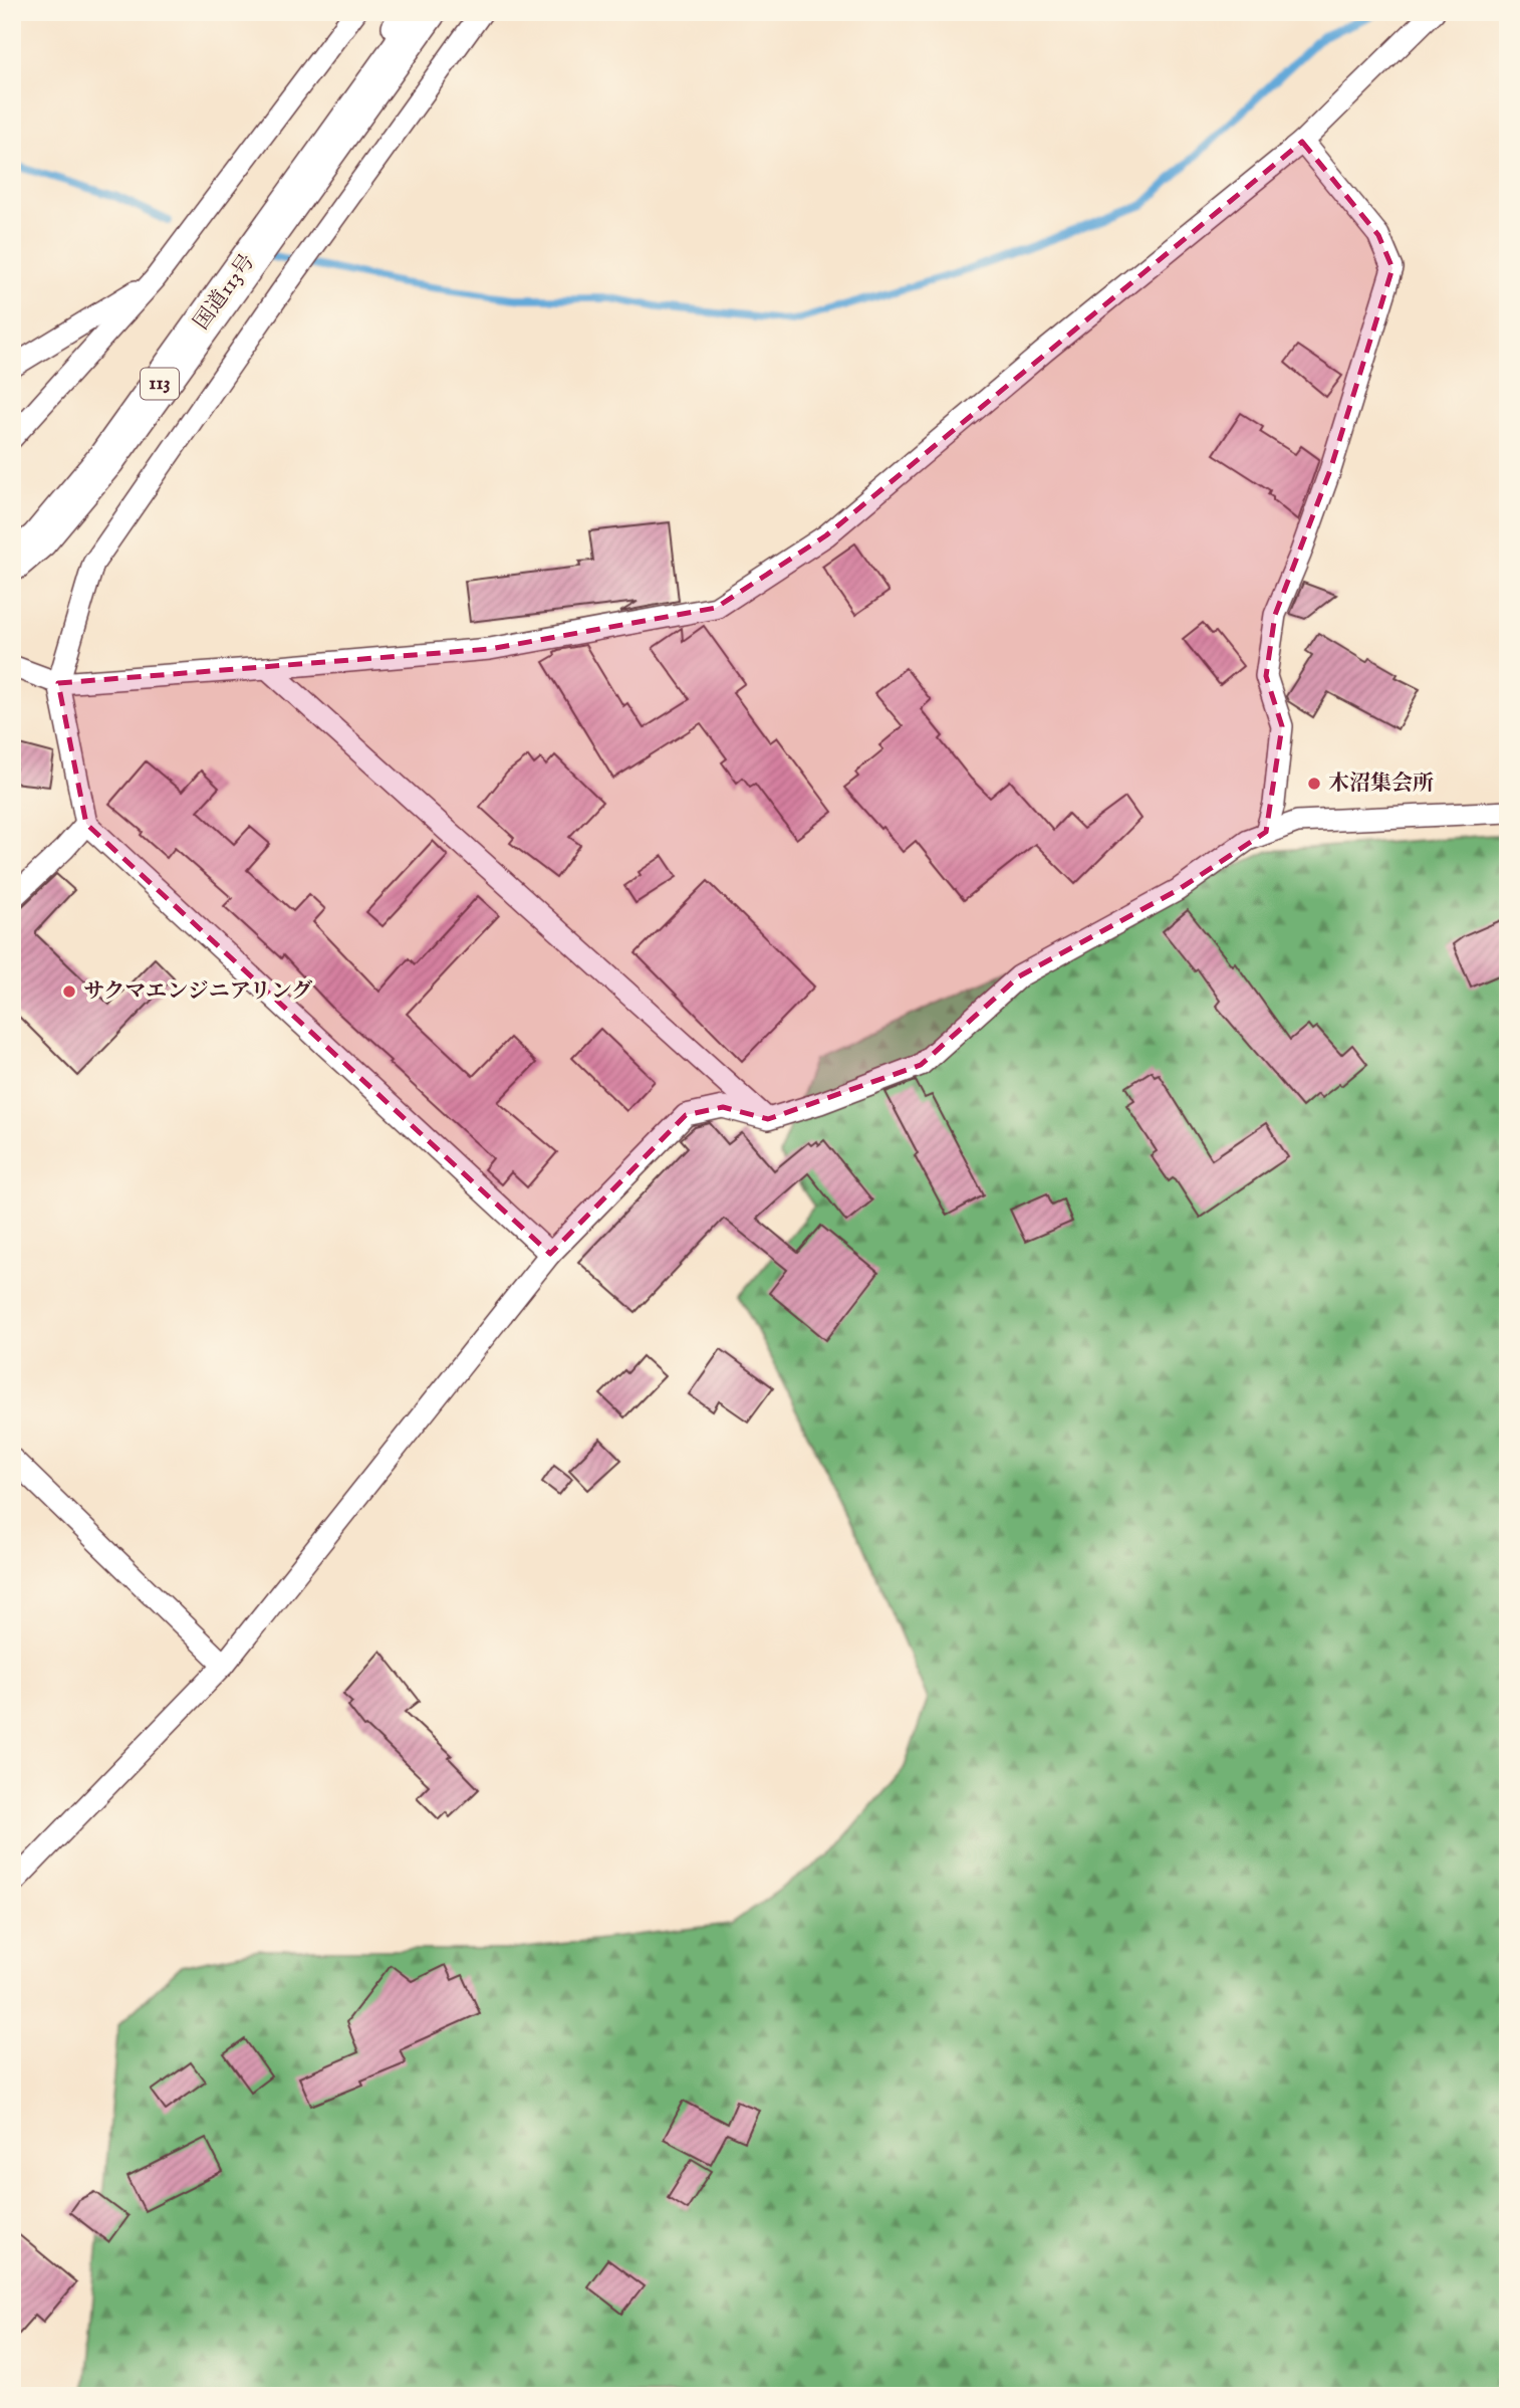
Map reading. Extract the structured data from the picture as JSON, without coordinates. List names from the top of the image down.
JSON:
{
  "streets": {
    "highway": ["国道113号", "113"]
  },
  "places": ["木沼集会所", "サクマエンジニアリング"]
}
